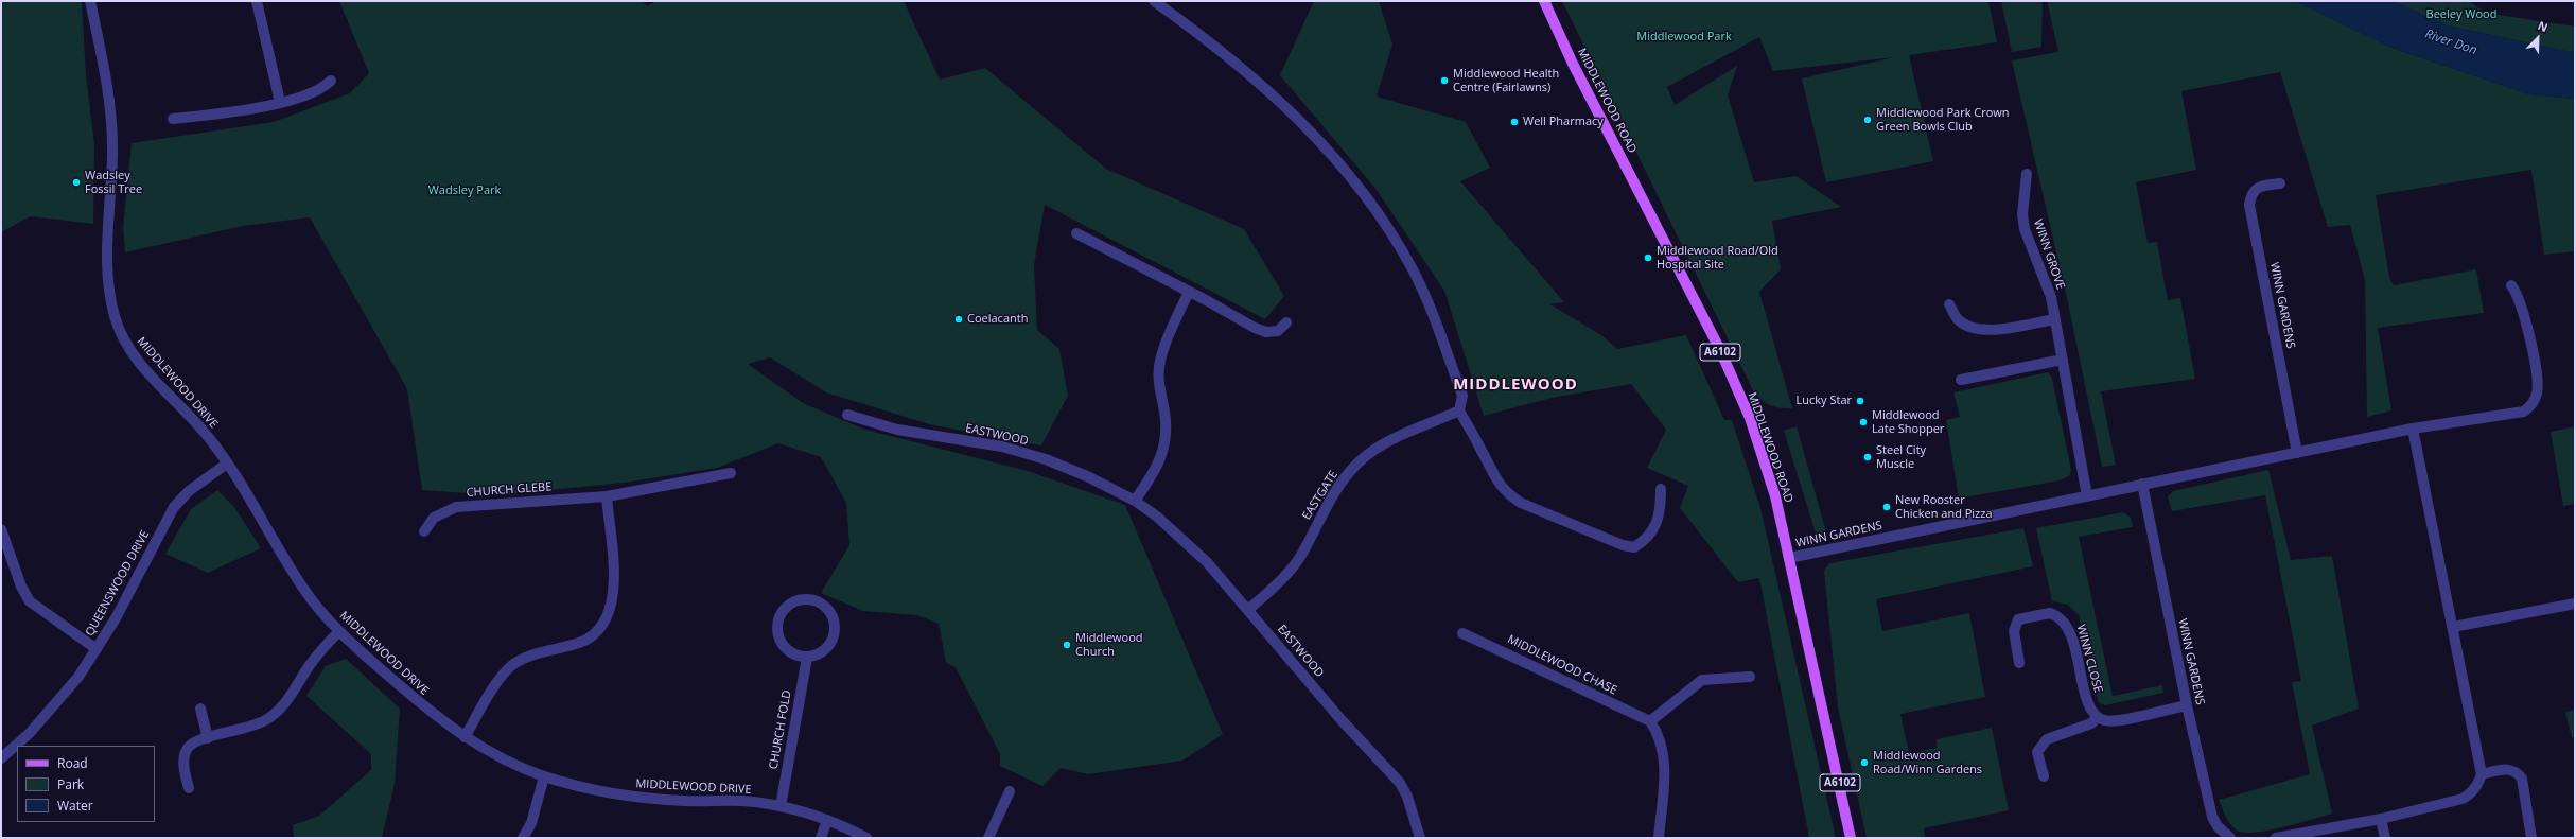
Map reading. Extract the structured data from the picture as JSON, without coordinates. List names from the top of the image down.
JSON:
{
  "streets": {
    "main road": ["MIDDLEWOOD ROAD", "A6102"],
    "street": [
      "WINN GROVE",
      "WINN GARDENS",
      "MIDDLEWOOD DRIVE",
      "EASTWOOD",
      "CHURCH GLEBE",
      "EASTGATE",
      "QUEENSWOOD DRIVE",
      "WINN CLOSE",
      "MIDDLEWOOD CHASE",
      "CHURCH FOLD"
    ]
  },
  "crossings": [
    ["MIDDLEWOOD ROAD", "WINN GARDENS"],
    ["WINN GROVE", "WINN GARDENS"],
    ["MIDDLEWOOD DRIVE", "QUEENSWOOD DRIVE"],
    ["MIDDLEWOOD DRIVE", "CHURCH FOLD"],
    ["EASTWOOD", "EASTGATE"]
  ],
  "districts": ["MIDDLEWOOD"],
  "water": ["River Don"],
  "parks": ["Beeley Wood", "Middlewood Park", "Wadsley Park"],
  "places": [
    "Middlewood Health Centre (Fairlawns)",
    "Middlewood Park Crown Green Bowls Club",
    "Well Pharmacy",
    "Wadsley Fossil Tree",
    "Middlewood Road/Old Hospital Site",
    "Coelacanth",
    "Lucky Star",
    "Middlewood Late Shopper",
    "Steel City Muscle",
    "New Rooster Chicken and Pizza",
    "Middlewood Church",
    "Middlewood Road/Winn Gardens"
  ],
  "legend": ["Road", "Park", "Water"],
  "north": "top right"
}
